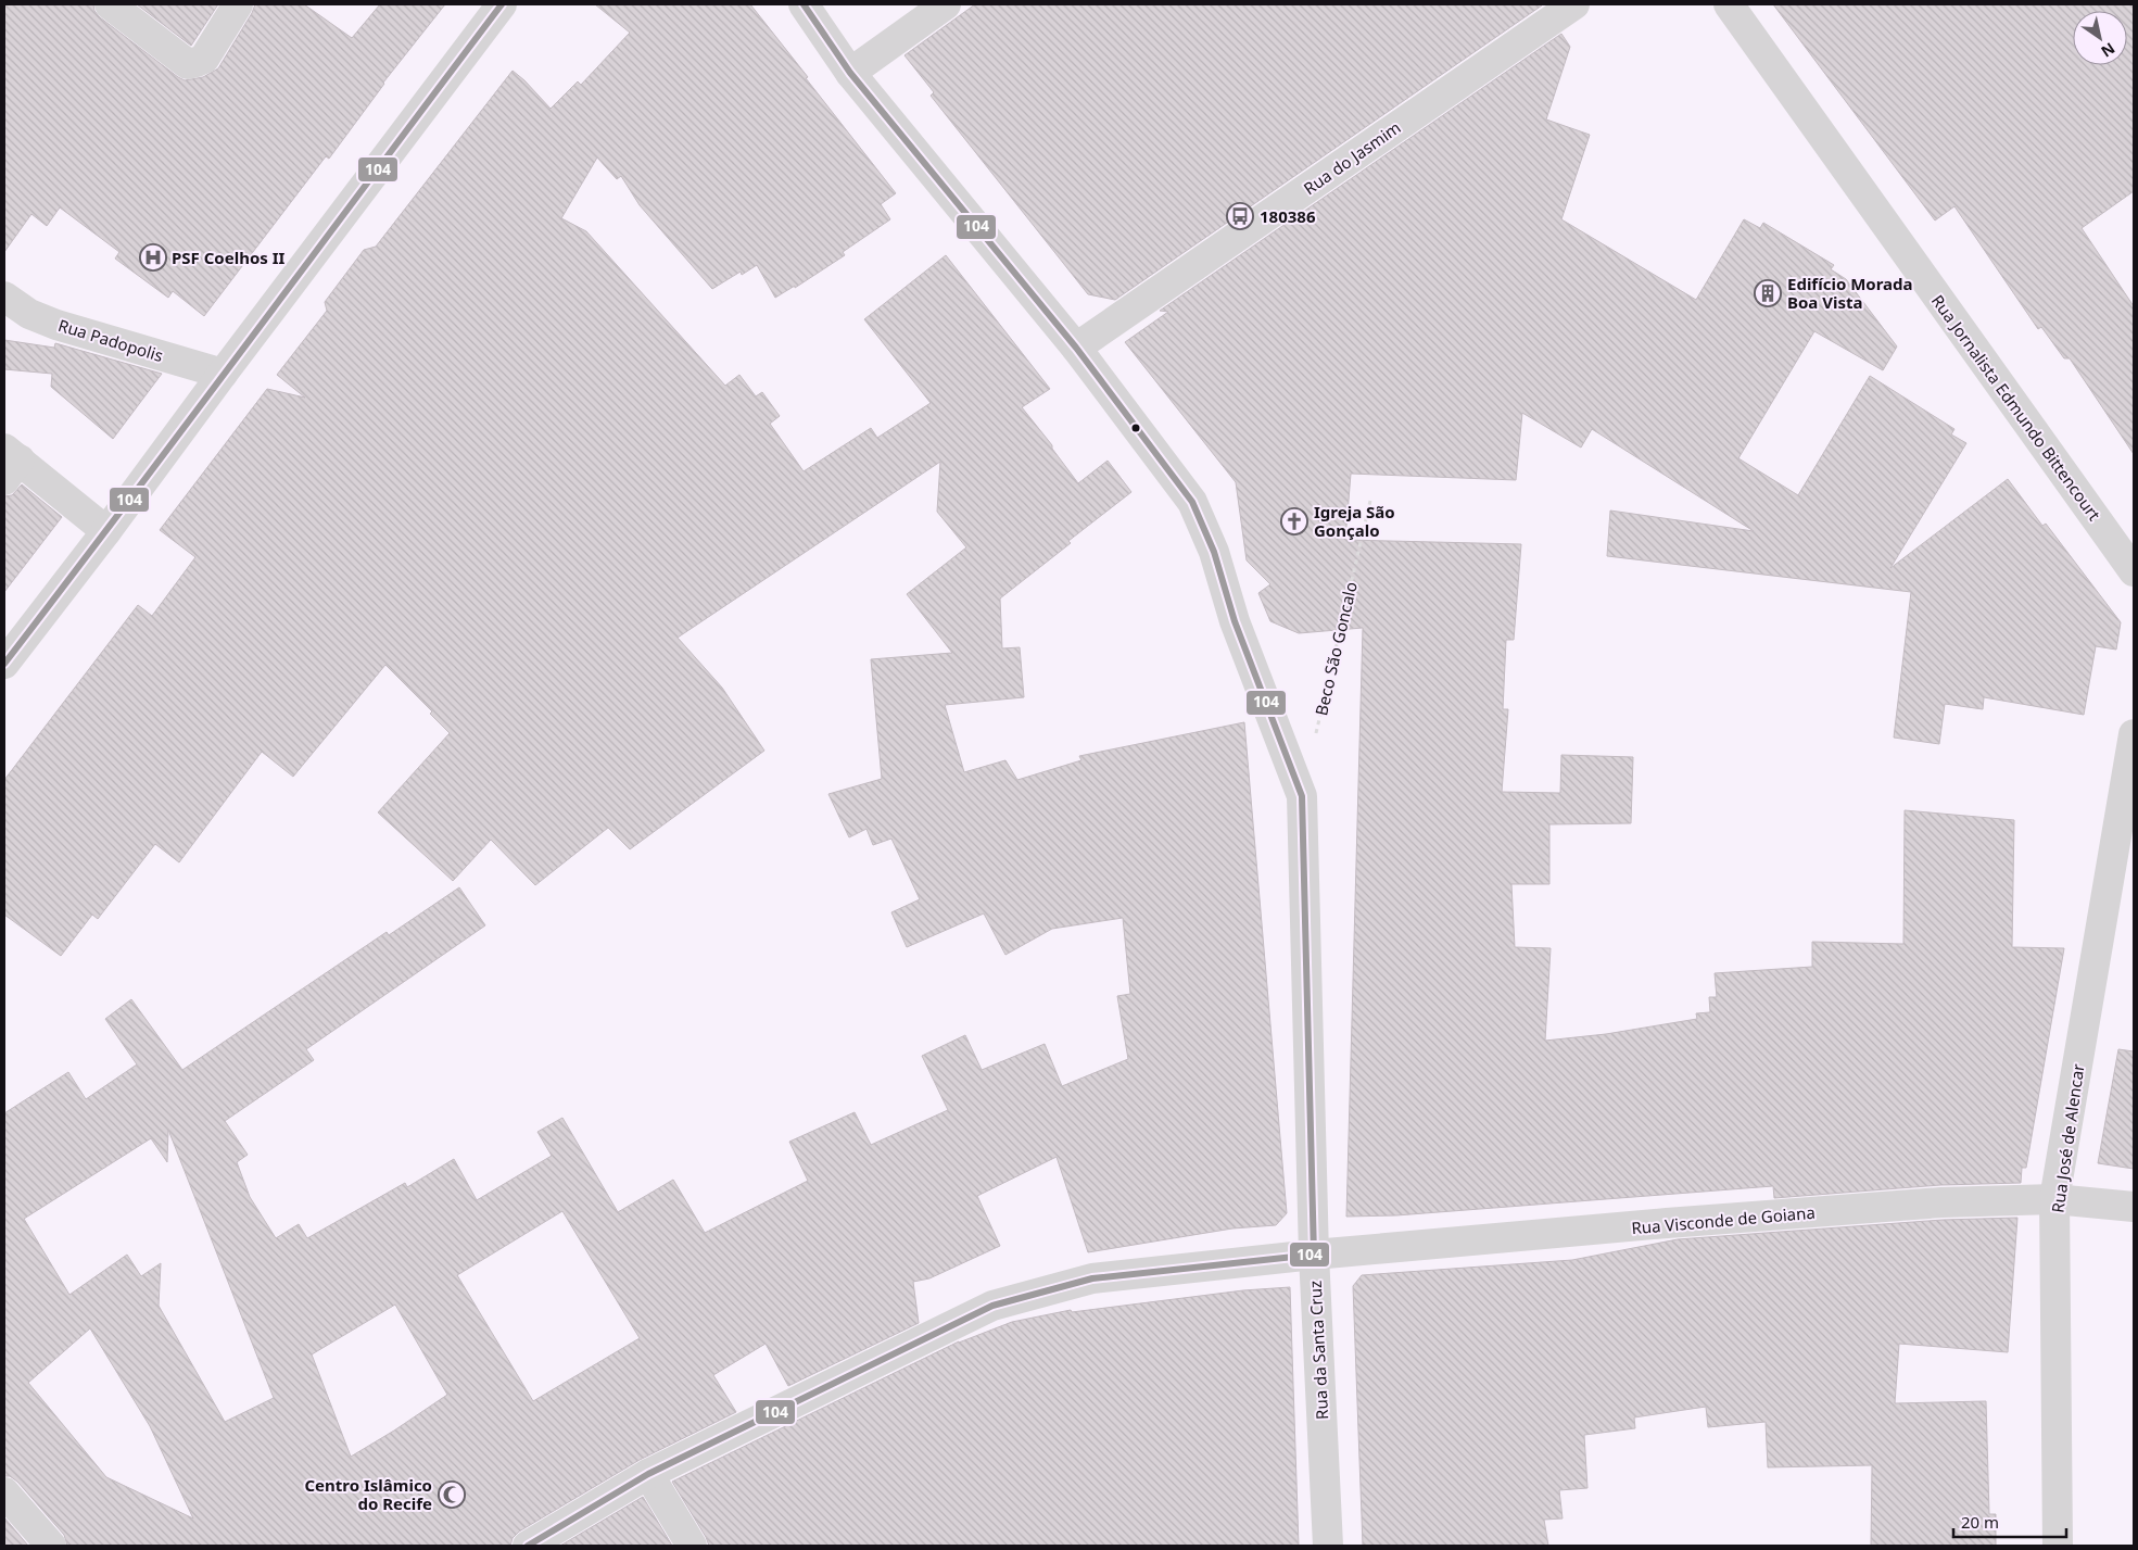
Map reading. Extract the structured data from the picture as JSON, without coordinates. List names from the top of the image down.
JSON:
{
  "streets": {
    "street": [
      "Rua do Jasmim",
      "Rua Padopolis",
      "Rua Jornalista Edmundo Bittencourt",
      "Rua José de Alencar",
      "Rua Visconde de Goiana",
      "Rua da Santa Cruz"
    ],
    "path": ["Beco São Goncalo"]
  },
  "crossings": [
    ["Rua do Jasmim", "Rua da Santa Cruz"],
    ["Rua José de Alencar", "Rua Visconde de Goiana"],
    ["Rua Visconde de Goiana", "Rua da Santa Cruz"]
  ],
  "places": {
    "bus stop": ["180386"],
    "hospital": ["PSF Coelhos II"],
    "building": ["Edifício Morada Boa Vista"],
    "church": ["Igreja São Gonçalo"],
    "mosque": ["Centro Islâmico do Recife"]
  },
  "lines": ["transit line 104"],
  "scale_bar": "20 m",
  "north": "bottom right"
}
